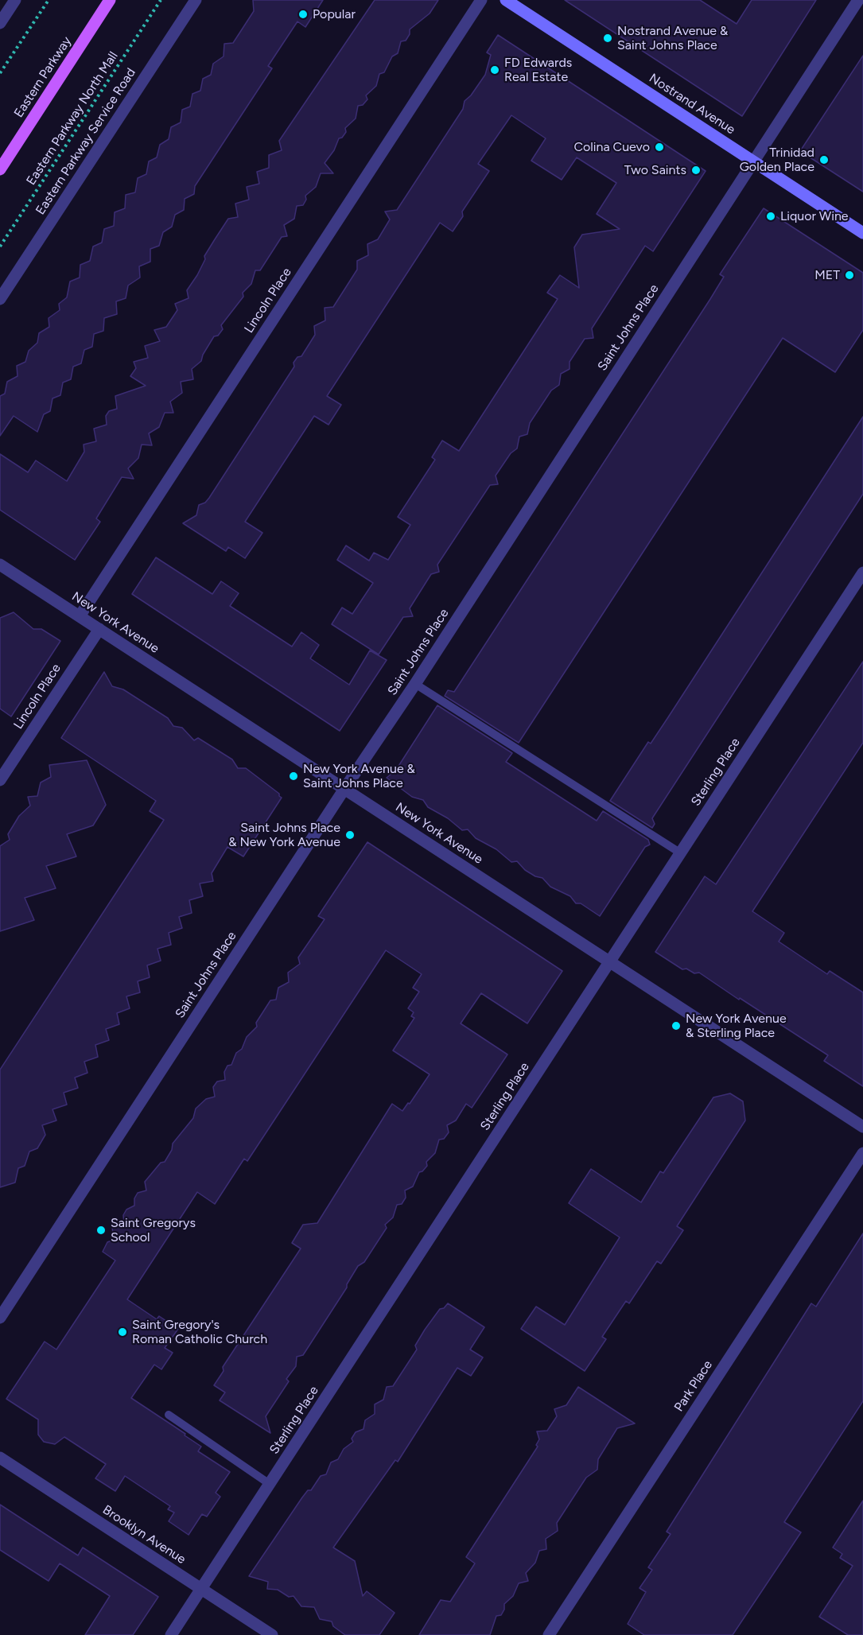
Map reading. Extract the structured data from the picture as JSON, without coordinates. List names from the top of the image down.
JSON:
{
  "streets": {
    "main road": ["Eastern Parkway", "Nostrand Avenue"],
    "street": [
      "Eastern Parkway Service Road",
      "Lincoln Place",
      "Saint Johns Place",
      "New York Avenue",
      "Sterling Place",
      "Park Place",
      "Brooklyn Avenue"
    ],
    "path": ["Eastern Parkway North Mall"]
  },
  "crossings": [
    ["Nostrand Avenue", "Saint Johns Place"],
    ["Lincoln Place", "New York Avenue"],
    ["Saint Johns Place", "New York Avenue"],
    ["New York Avenue", "Sterling Place"],
    ["Sterling Place", "Brooklyn Avenue"]
  ],
  "places": [
    "Popular",
    "Nostrand Avenue & Saint Johns Place",
    "FD Edwards Real Estate",
    "Colina Cuevo",
    "Trinidad Golden Place",
    "Two Saints",
    "Liquor Wine",
    "MET",
    "New York Avenue & Saint Johns Place",
    "Saint Johns Place & New York Avenue",
    "New York Avenue & Sterling Place",
    "Saint Gregorys School",
    "Saint Gregory's Roman Catholic Church"
  ]
}
